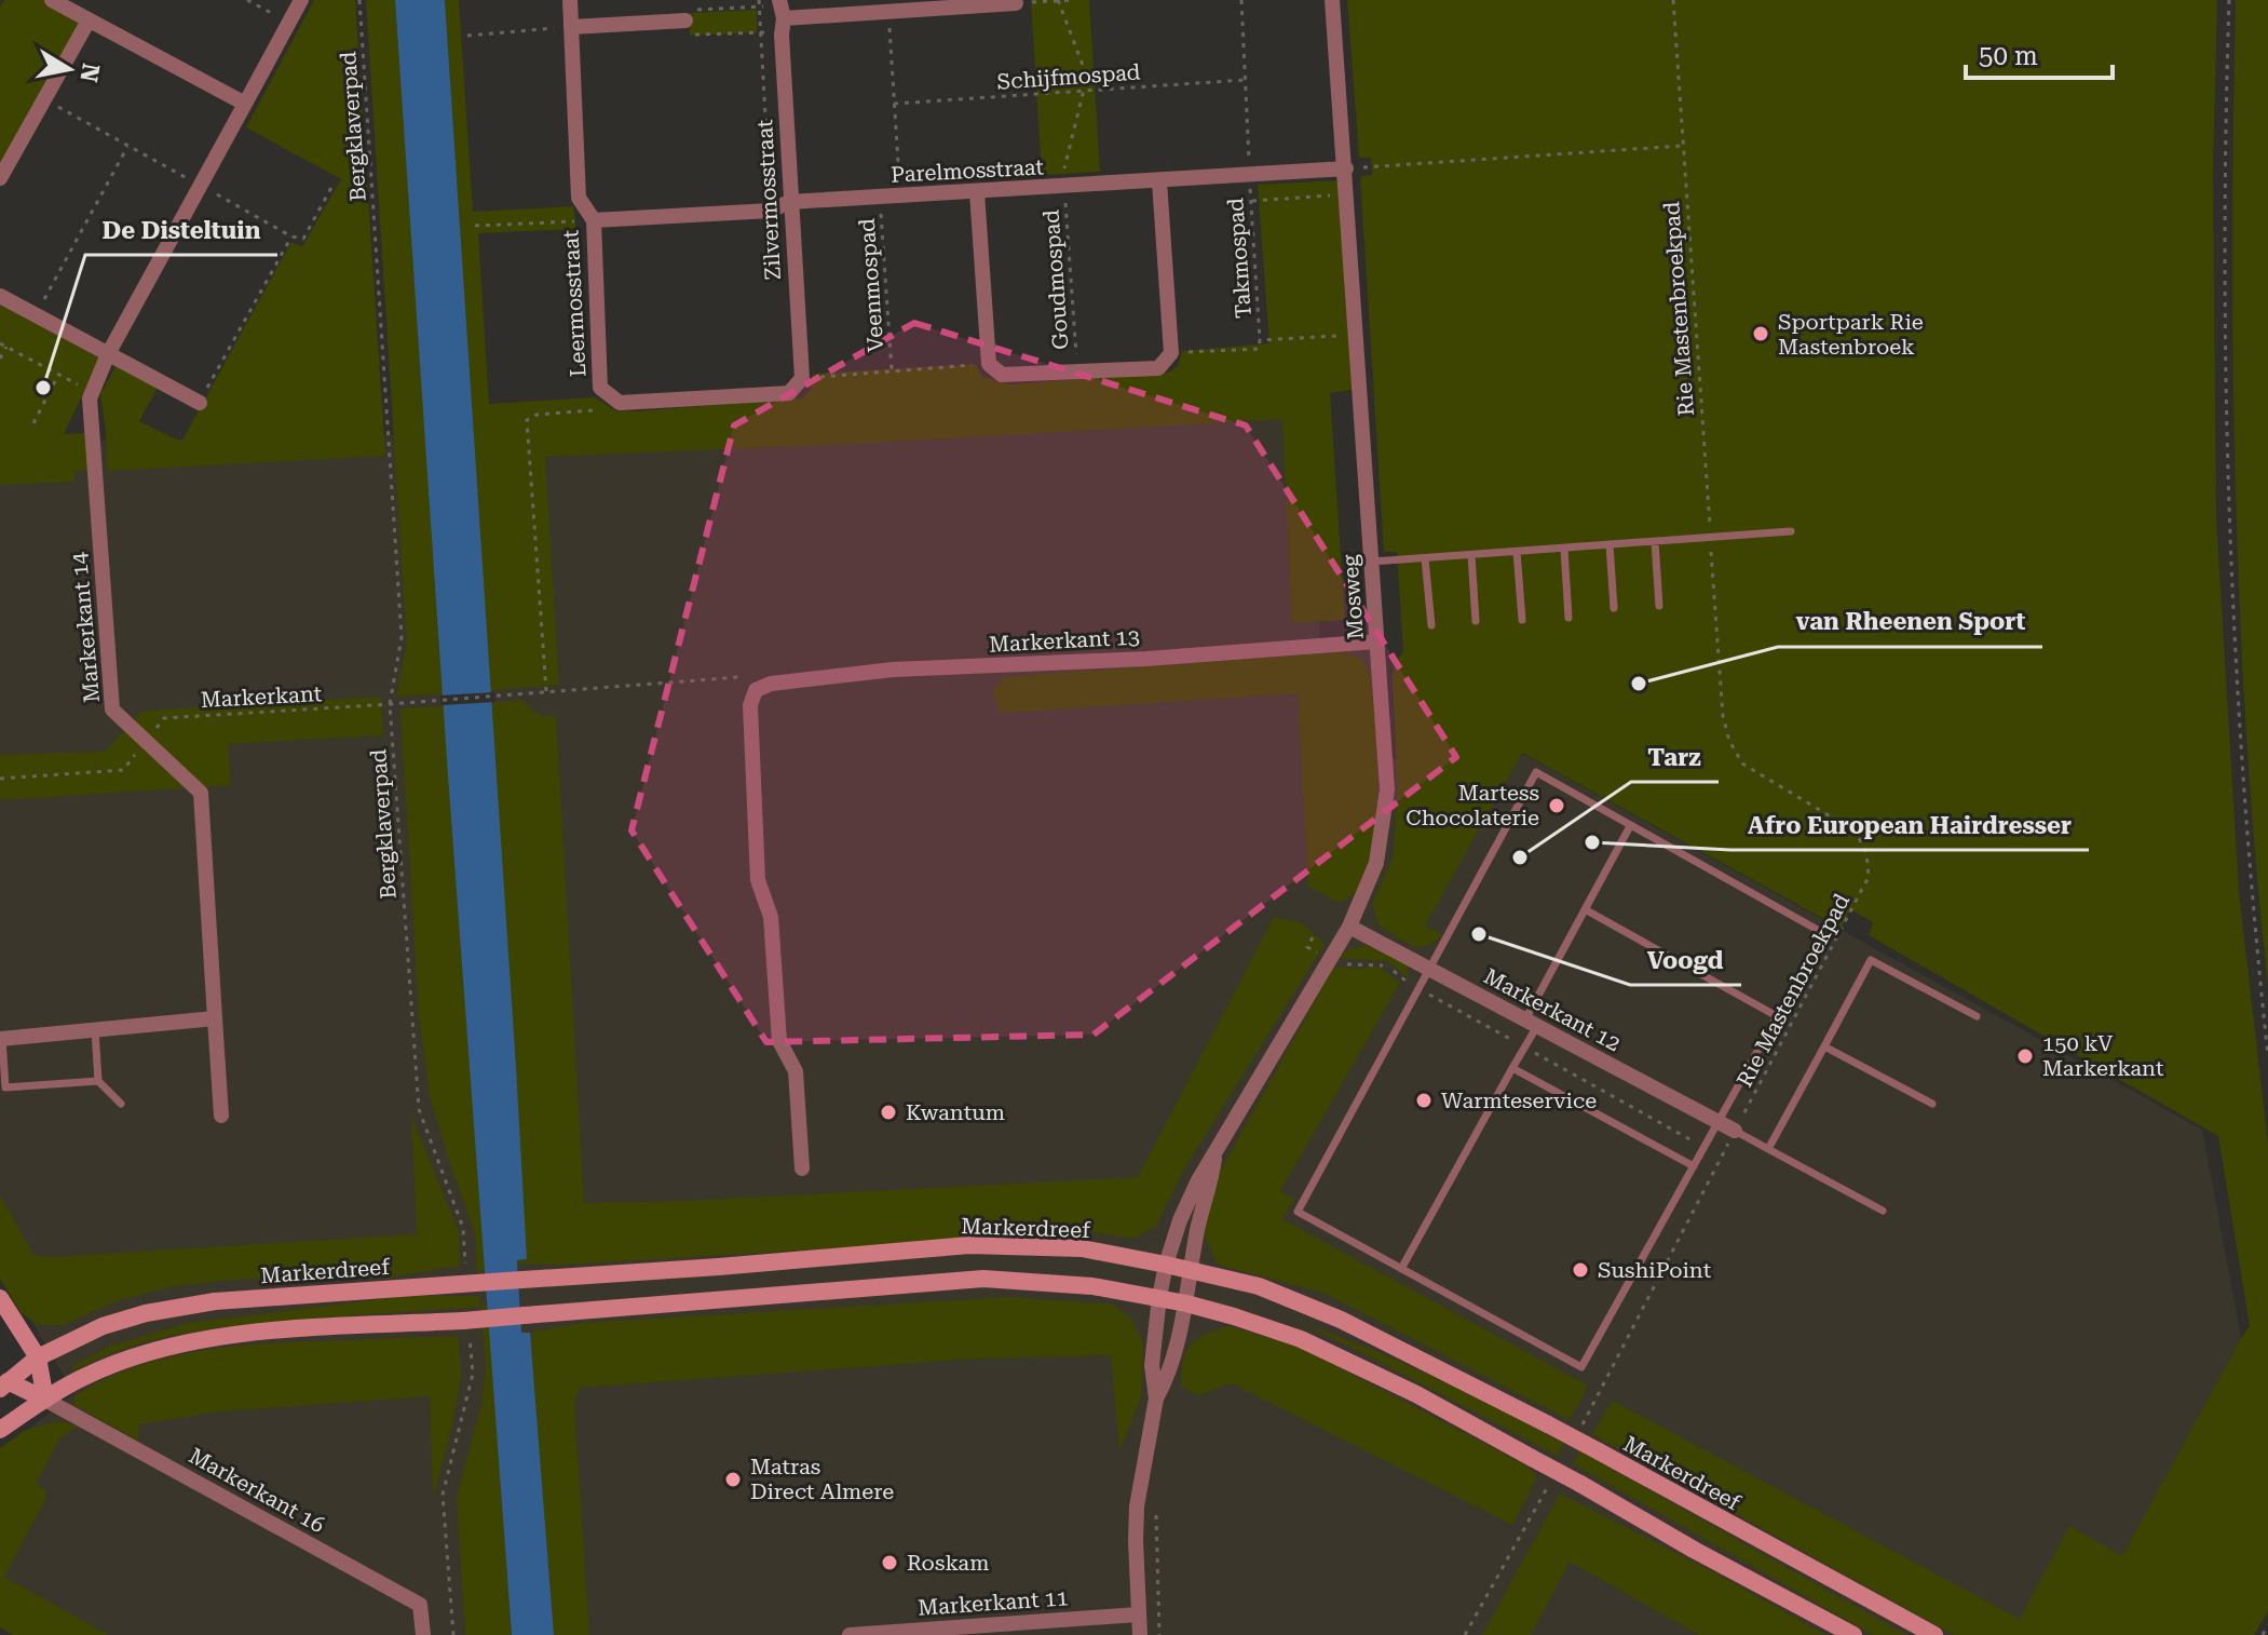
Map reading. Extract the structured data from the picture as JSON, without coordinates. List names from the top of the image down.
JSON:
{
  "streets": {
    "main road": ["Markerdreef"],
    "street": [
      "Parelmosstraat",
      "Zilvermosstraat",
      "Leermosstraat",
      "Mosweg",
      "Markerkant 14",
      "Markerkant 13",
      "Markerkant 12",
      "Markerkant 16",
      "Markerkant 11"
    ],
    "path": [
      "Schijfmospad",
      "Bergklaverpad",
      "Takmospad",
      "Goudmospad",
      "Veenmospad",
      "Rie Mastenbroekpad",
      "Markerkant"
    ]
  },
  "crossings": [
    ["Schijfmospad", "Takmospad"],
    ["Schijfmospad", "Goudmospad"],
    ["Bergklaverpad", "Markerkant"],
    ["Bergklaverpad", "Markerdreef"],
    ["Parelmosstraat", "Zilvermosstraat"],
    ["Parelmosstraat", "Takmospad"],
    ["Parelmosstraat", "Goudmospad"],
    ["Parelmosstraat", "Veenmospad"],
    ["Parelmosstraat", "Leermosstraat"],
    ["Parelmosstraat", "Mosweg"],
    ["Zilvermosstraat", "Leermosstraat"],
    ["Rie Mastenbroekpad", "Markerkant 12"],
    ["Mosweg", "Markerkant 13"],
    ["Mosweg", "Markerkant 12"],
    ["Mosweg", "Markerdreef"],
    ["Markerkant 14", "Markerkant"]
  ],
  "places": [
    "Sportpark Rie Mastenbroek",
    "De Disteltuin",
    "van Rheenen Sport",
    "Martess Chocolaterie",
    "Afro European Hairdresser",
    "Tarz",
    "Voogd",
    "150 kV Markerkant",
    "Warmteservice",
    "Kwantum",
    "SushiPoint",
    "Matras Direct Almere",
    "Roskam"
  ],
  "scale_bar": "50 m",
  "north": "right"
}
